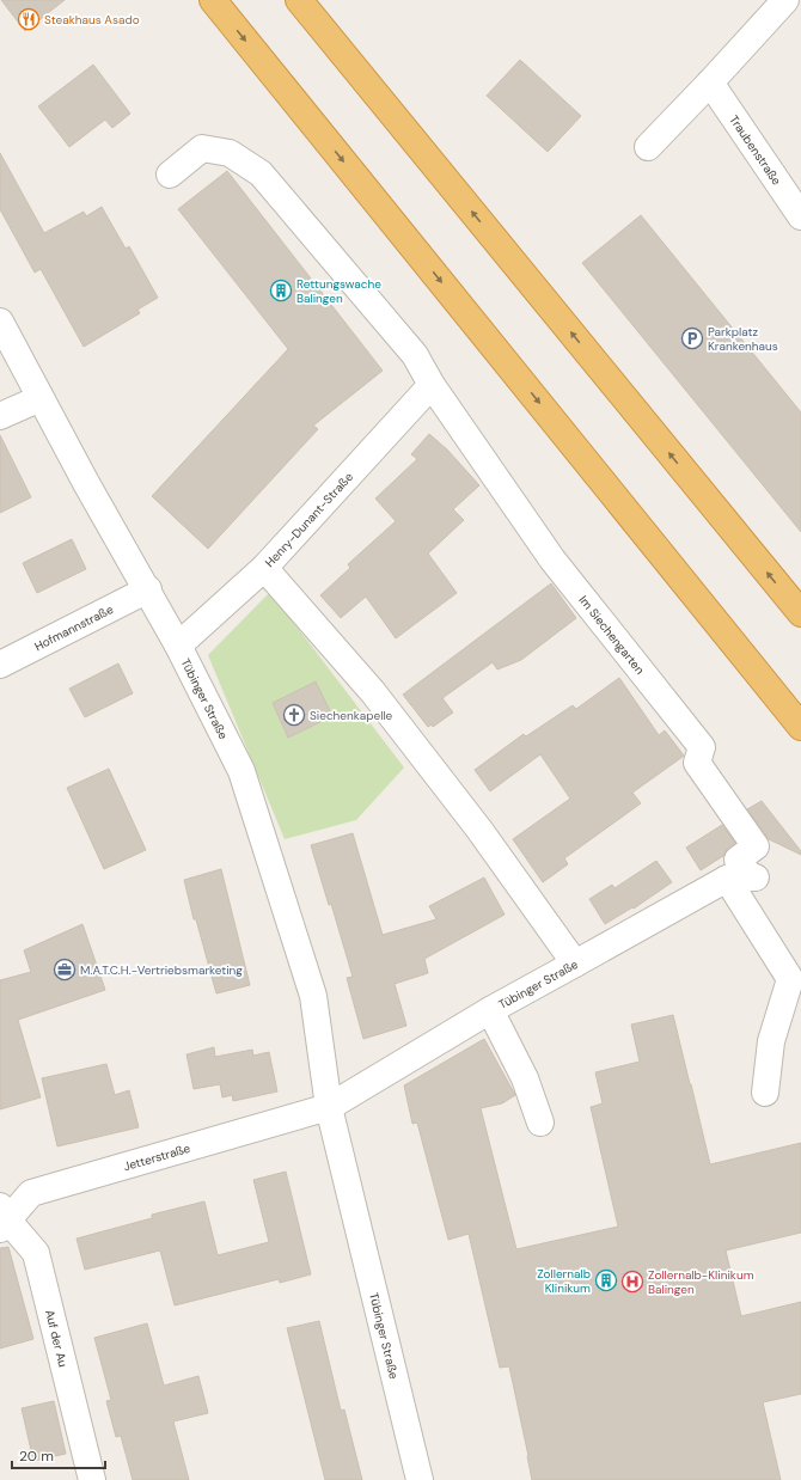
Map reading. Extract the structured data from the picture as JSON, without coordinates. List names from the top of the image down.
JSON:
{
  "streets": {
    "street": [
      "Traubenstraße",
      "Henry-Dunant-Straße",
      "Hofmannstraße",
      "Im Siechengarten",
      "Tübinger Straße",
      "Jetterstraße",
      "Auf der Au"
    ]
  },
  "crossings": [
    ["Henry-Dunant-Straße", "Im Siechengarten"],
    ["Henry-Dunant-Straße", "Tübinger Straße"],
    ["Hofmannstraße", "Tübinger Straße"],
    ["Im Siechengarten", "Tübinger Straße"],
    ["Tübinger Straße", "Jetterstraße"],
    ["Jetterstraße", "Auf der Au"]
  ],
  "places": {
    "restaurant": ["Steakhaus Asado"],
    "building": ["Rettungswache Balingen", "Zollernalb Klinikum"],
    "parking": ["Parkplatz Krankenhaus"],
    "church": ["Siechenkapelle"],
    "office": ["M.A.T.C.H.-Vertriebsmarketing"],
    "hospital": ["Zollernalb-Klinikum Balingen"]
  },
  "scale_bar": "20 m"
}
